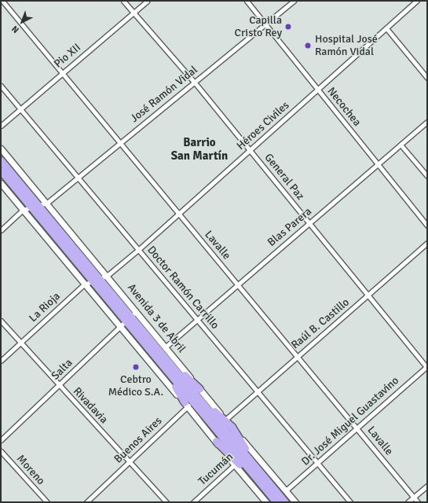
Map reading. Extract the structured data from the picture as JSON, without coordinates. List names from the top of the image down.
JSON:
{
  "streets": {
    "highway": ["Avenida 3 de Abril"],
    "street": [
      "Pio XII",
      "José Ramón Vidal",
      "Necochea",
      "Héroes Civiles",
      "General Paz",
      "Blas Parera",
      "Lavalle",
      "Doctor Ramón Carrillo",
      "La Rioja",
      "Raúl B. Castillo",
      "Salta",
      "Rivadavia",
      "Dr. José Miguel Guastavino",
      "Buenos Aires",
      "Tucumán",
      "Moreno"
    ]
  },
  "crossings": [
    ["Pio XII", "General Paz"],
    ["Pio XII", "Lavalle"],
    ["Pio XII", "Doctor Ramón Carrillo"],
    ["José Ramón Vidal", "Necochea"],
    ["José Ramón Vidal", "General Paz"],
    ["José Ramón Vidal", "Lavalle"],
    ["José Ramón Vidal", "Doctor Ramón Carrillo"],
    ["José Ramón Vidal", "Avenida 3 de Abril"],
    ["Necochea", "Héroes Civiles"],
    ["Necochea", "Blas Parera"],
    ["Héroes Civiles", "General Paz"],
    ["Héroes Civiles", "Lavalle"],
    ["Héroes Civiles", "Doctor Ramón Carrillo"],
    ["Héroes Civiles", "La Rioja"],
    ["Héroes Civiles", "Avenida 3 de Abril"],
    ["General Paz", "Blas Parera"],
    ["General Paz", "Raúl B. Castillo"],
    ["General Paz", "Dr. José Miguel Guastavino"],
    ["Blas Parera", "Lavalle"],
    ["Blas Parera", "Doctor Ramón Carrillo"],
    ["Blas Parera", "Avenida 3 de Abril"],
    ["Lavalle", "Raúl B. Castillo"],
    ["Lavalle", "Dr. José Miguel Guastavino"],
    ["Doctor Ramón Carrillo", "Raúl B. Castillo"],
    ["Doctor Ramón Carrillo", "Dr. José Miguel Guastavino"],
    ["La Rioja", "Avenida 3 de Abril"],
    ["La Rioja", "Rivadavia"],
    ["Avenida 3 de Abril", "Raúl B. Castillo"],
    ["Avenida 3 de Abril", "Salta"],
    ["Avenida 3 de Abril", "Dr. José Miguel Guastavino"],
    ["Avenida 3 de Abril", "Buenos Aires"],
    ["Avenida 3 de Abril", "Tucumán"],
    ["Salta", "Rivadavia"],
    ["Rivadavia", "Buenos Aires"]
  ],
  "districts": ["Barrio San Martín"],
  "places": ["Capilla Cristo Rey", "Hospital José Ramón Vidal", "Cebtro Médico S.A."],
  "north": "bottom left"
}
